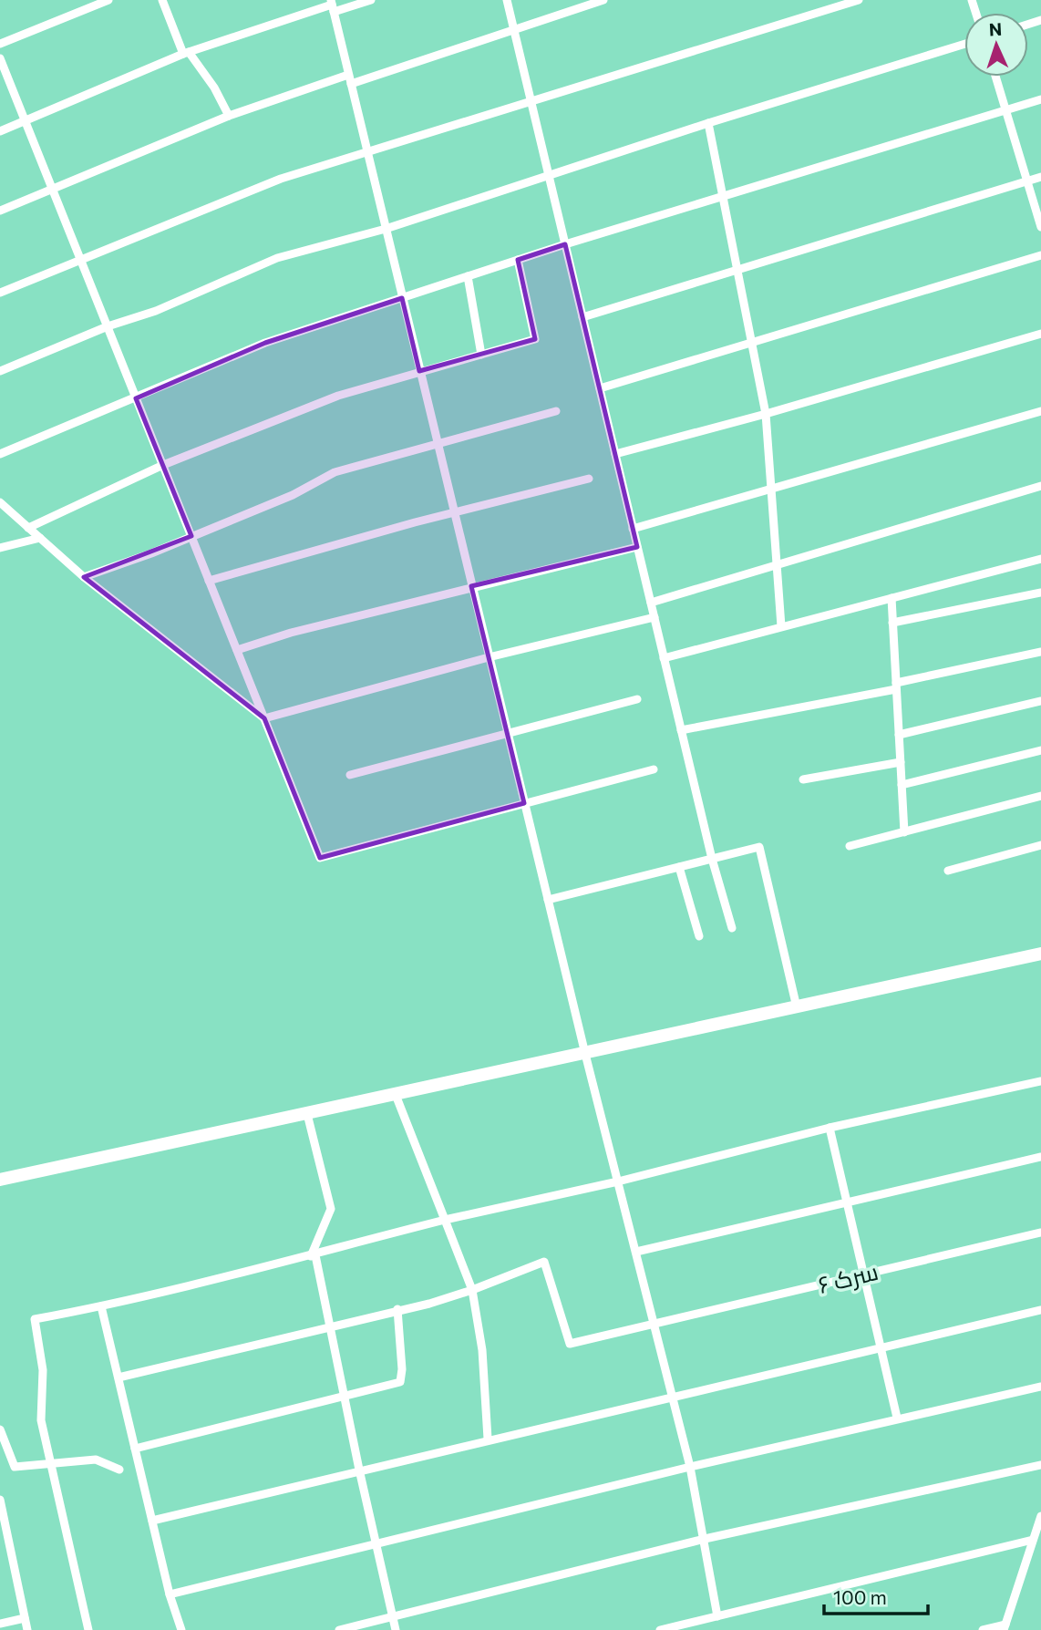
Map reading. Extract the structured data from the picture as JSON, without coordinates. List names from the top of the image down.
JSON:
{
  "streets": {
    "street": ["سرک ۶"]
  },
  "scale_bar": "100 m",
  "north": "top"
}
